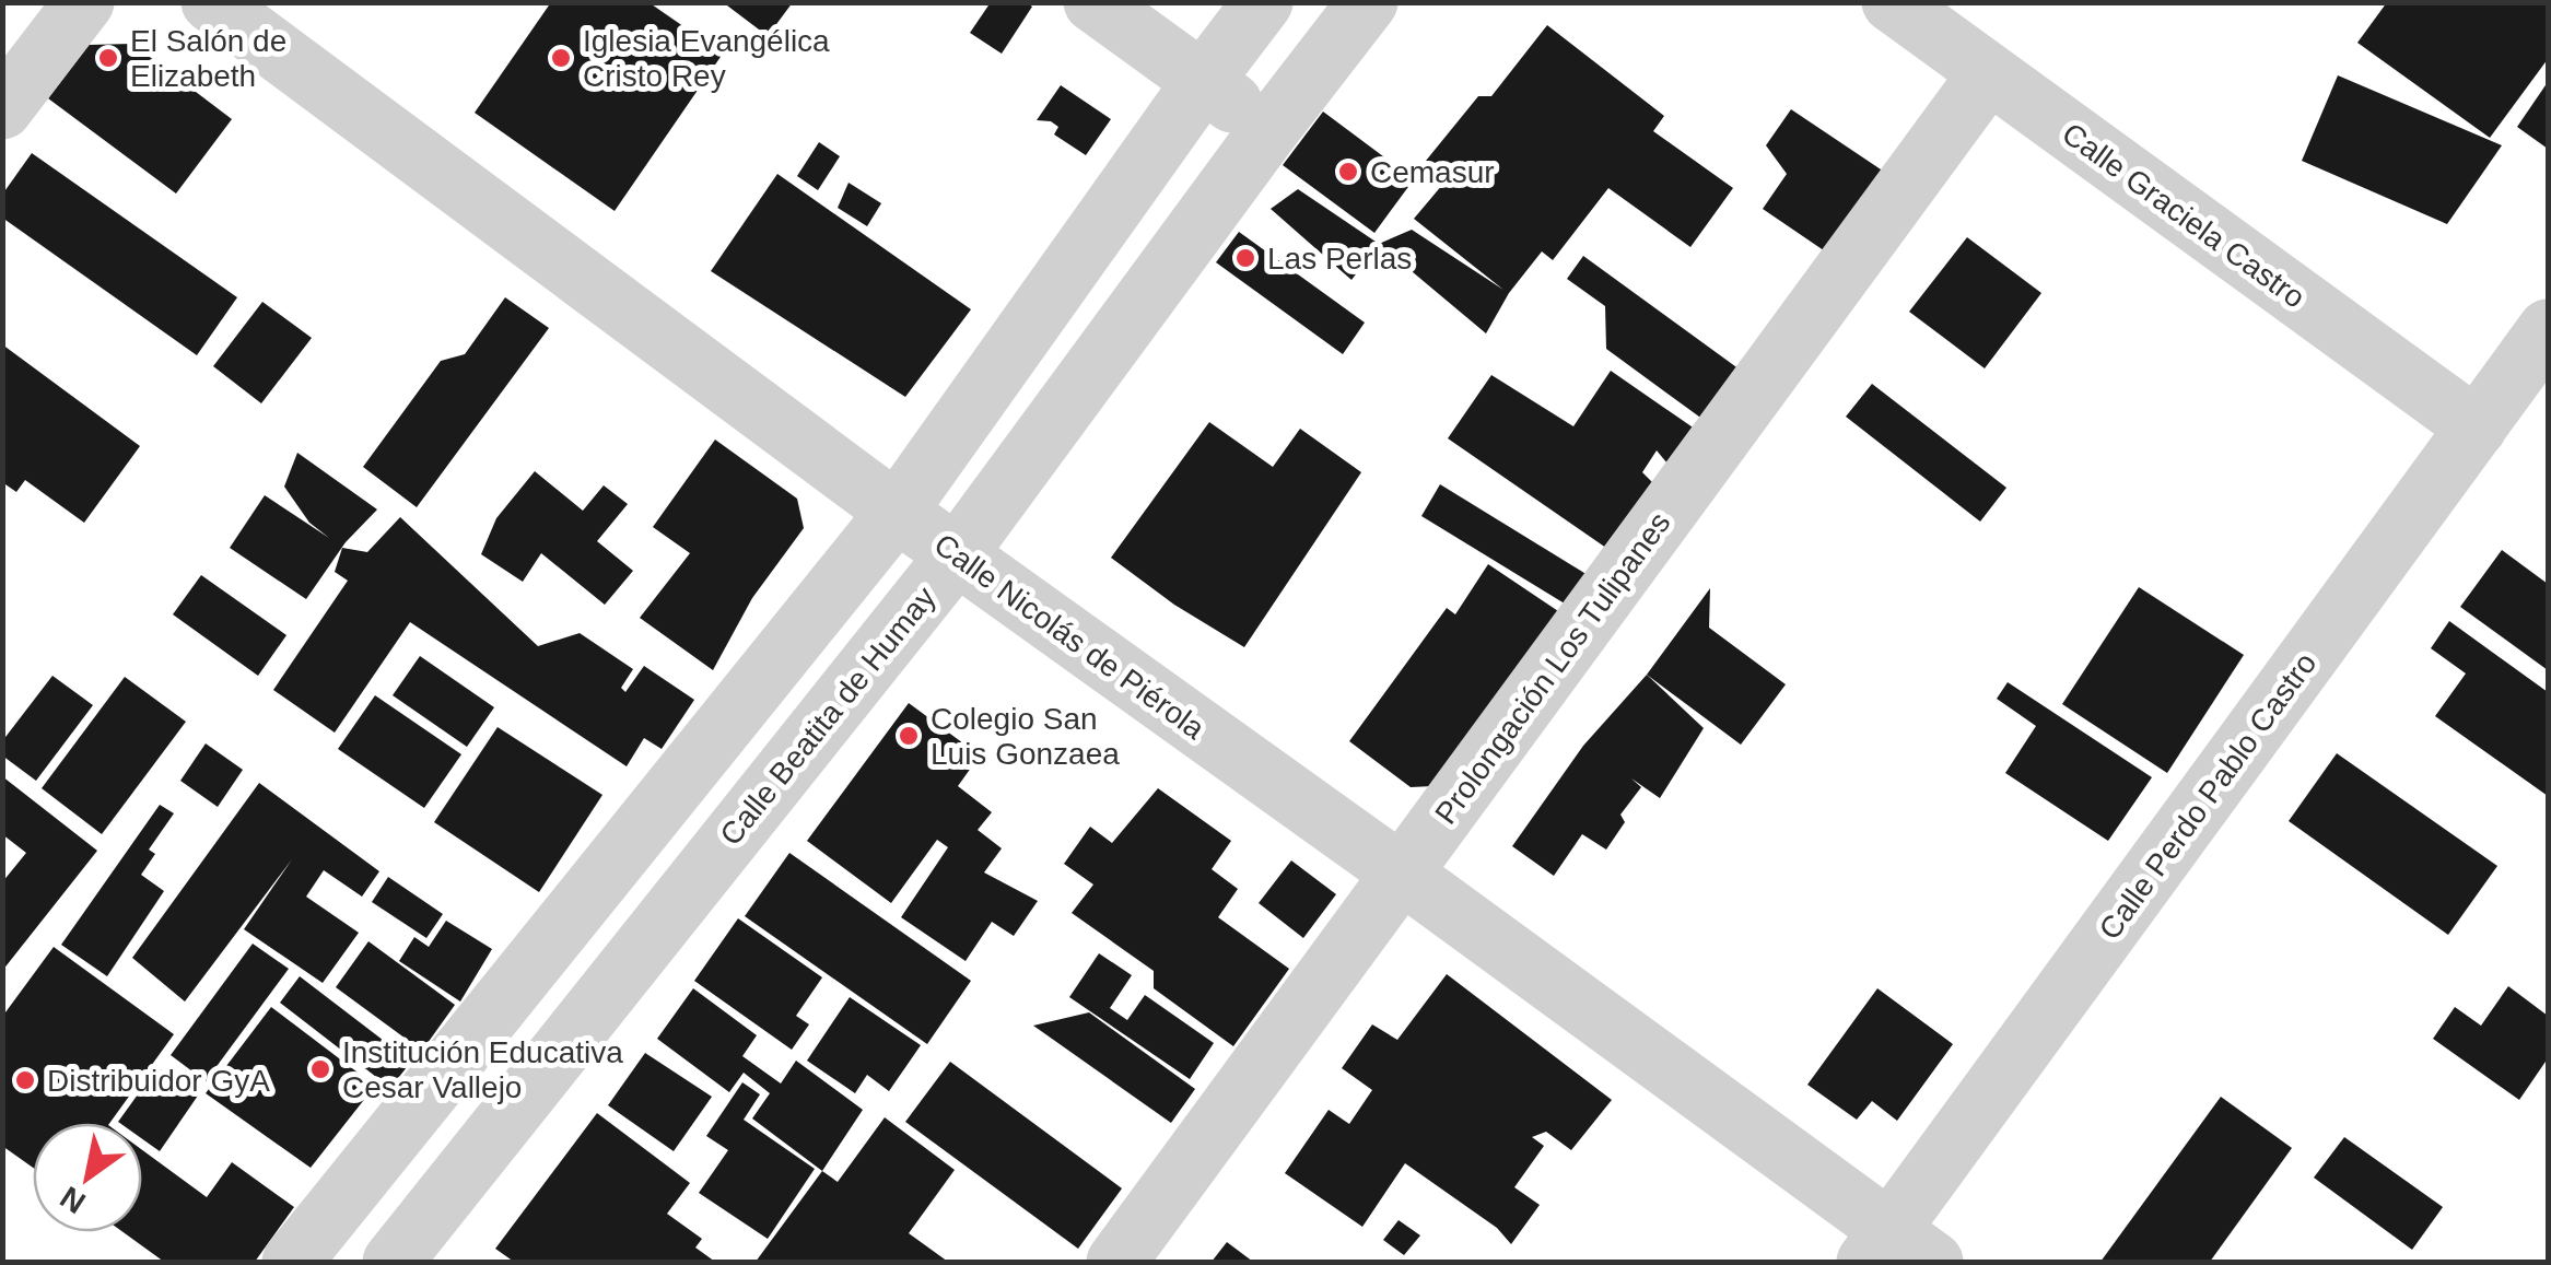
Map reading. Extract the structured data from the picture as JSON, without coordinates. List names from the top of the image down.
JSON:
{
  "streets": {
    "street": [
      "Calle Graciela Castro",
      "Calle Nicolás de Piérola",
      "Prolongación Los Tulipanes",
      "Calle Beatita de Humay",
      "Calle Perdo Pablo Castro"
    ]
  },
  "crossings": [
    ["Calle Graciela Castro", "Prolongación Los Tulipanes"],
    ["Calle Graciela Castro", "Calle Perdo Pablo Castro"],
    ["Calle Nicolás de Piérola", "Prolongación Los Tulipanes"],
    ["Calle Nicolás de Piérola", "Calle Beatita de Humay"],
    ["Calle Nicolás de Piérola", "Calle Perdo Pablo Castro"]
  ],
  "places": [
    "El Salón de Elizabeth",
    "Iglesia Evangélica Cristo Rey",
    "Cemasur",
    "Las Perlas",
    "Colegio San Luis Gonzaea",
    "Institución Educativa Cesar Vallejo",
    "Distribuidor GyA"
  ],
  "north": "bottom left"
}
